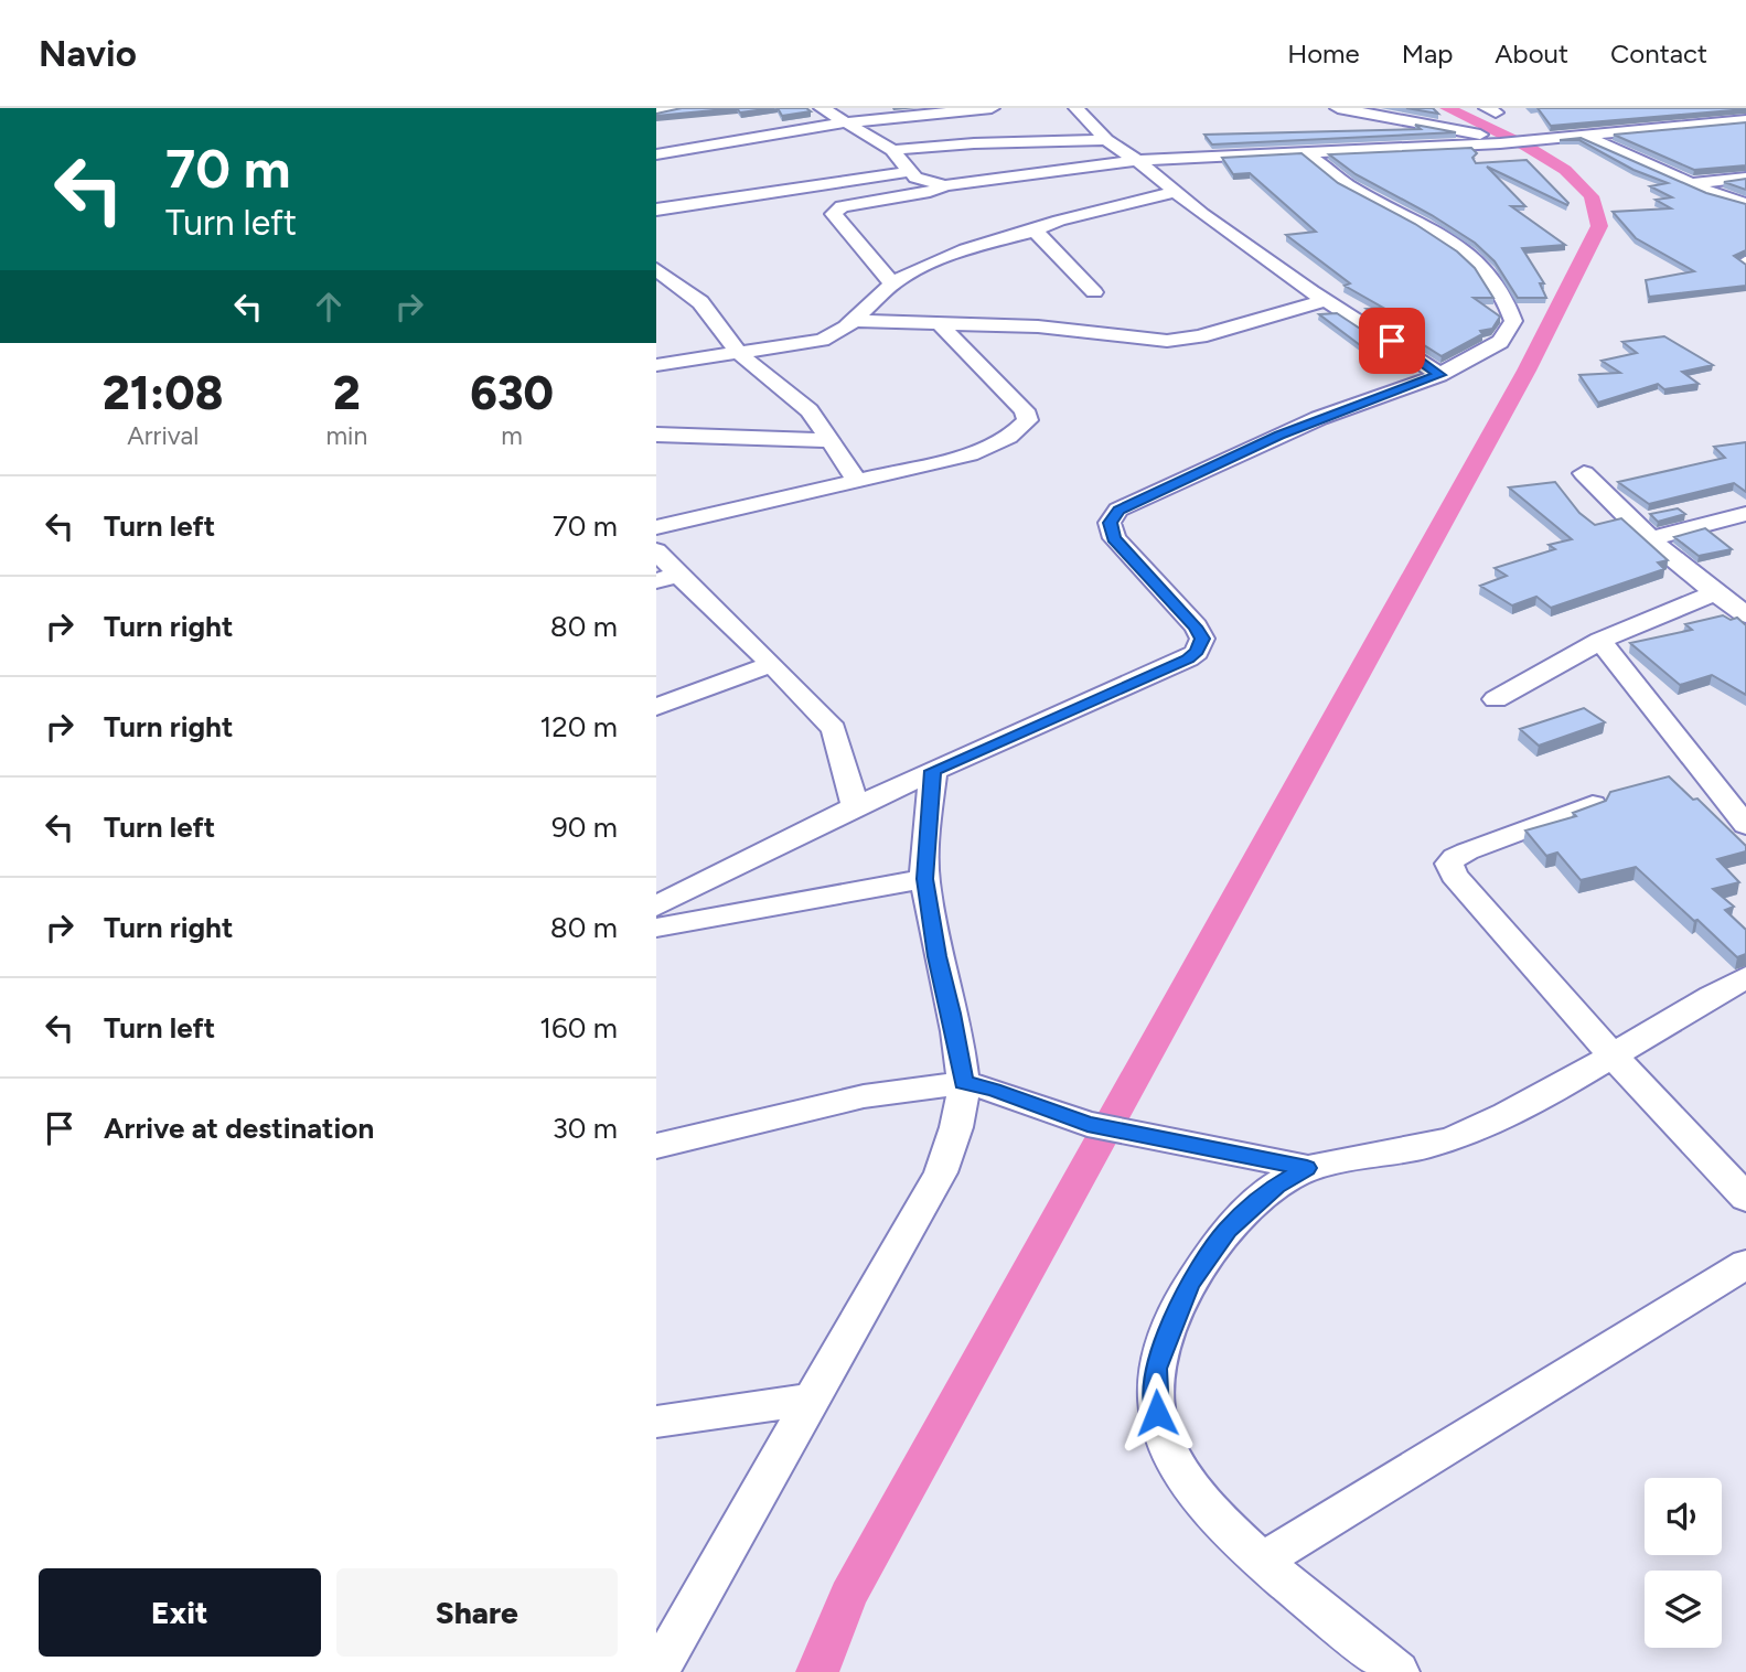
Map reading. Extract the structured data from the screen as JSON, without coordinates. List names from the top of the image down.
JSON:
{
  "page": {
    "header": "Navio",
    "nav": [
      "Home",
      "Map",
      "About",
      "Contact"
    ],
    "turn": ["70 m", "Turn left"],
    "eta": [
      "21:08",
      "Arrival",
      "2",
      "min",
      "630",
      "m"
    ],
    "list": [
      {
        "name": "Turn left",
        "value": "70 m"
      },
      {
        "name": "Turn right",
        "value": "80 m"
      },
      {
        "name": "Turn right",
        "value": "120 m"
      },
      {
        "name": "Turn left",
        "value": "90 m"
      },
      {
        "name": "Turn right",
        "value": "80 m"
      },
      {
        "name": "Turn left",
        "value": "160 m"
      },
      {
        "name": "Arrive at destination",
        "value": "30 m"
      }
    ],
    "buttons": ["Exit", "Share"]
  }
}
